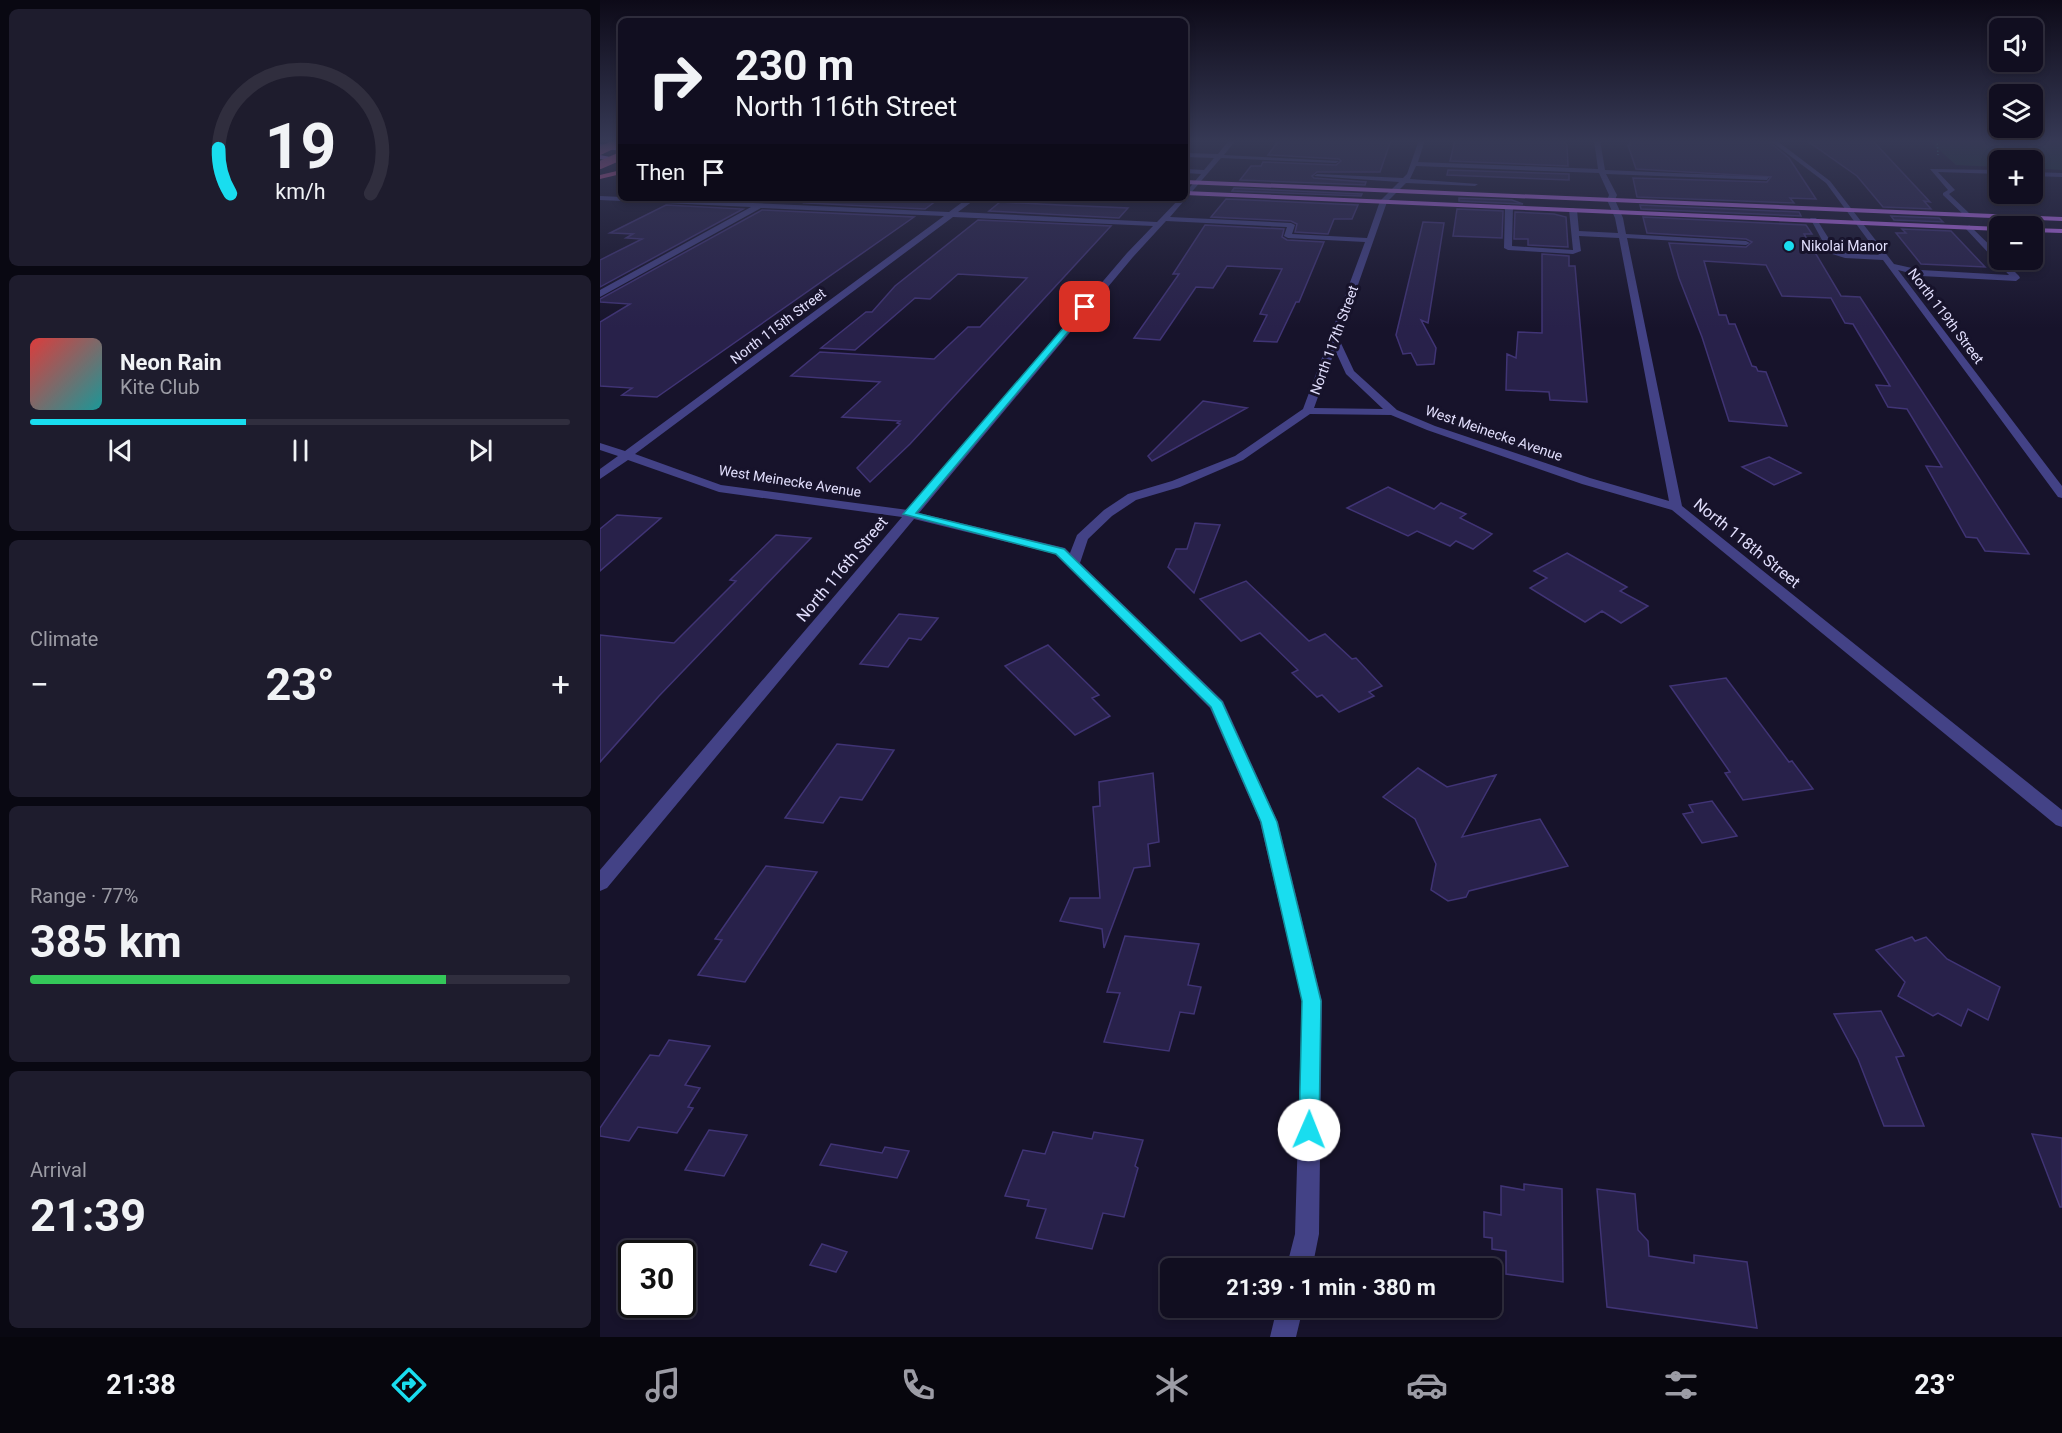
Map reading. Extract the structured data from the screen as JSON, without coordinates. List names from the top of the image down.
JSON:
{
  "streets": {
    "street": [
      "North 119th Street",
      "North 115th Street",
      "North 117th Street",
      "West Meinecke Avenue",
      "North 118th Street",
      "North 116th Street"
    ]
  },
  "crossings": [
    ["North 115th Street", "West Meinecke Avenue"],
    ["North 117th Street", "West Meinecke Avenue"],
    ["West Meinecke Avenue", "North 118th Street"],
    ["West Meinecke Avenue", "North 116th Street"]
  ],
  "places": ["Nikolai Manor"],
  "page": {
    "map_buttons": ["+", "−"],
    "turn": ["230 m", "North 116th Street"],
    "then": "Then",
    "song": ["Neon Rain", "Kite Club"],
    "tile": [
      "Climate",
      ["Range · 77%", "385 km"],
      ["Arrival", "21:39"]
    ],
    "heat": ["−", "23°", "+"],
    "limit": "30",
    "trip": "21:39 · 1 min · 380 m",
    "tabs": ["21:38", "23°"],
    "gauge": ["19", "km/h"]
  }
}
